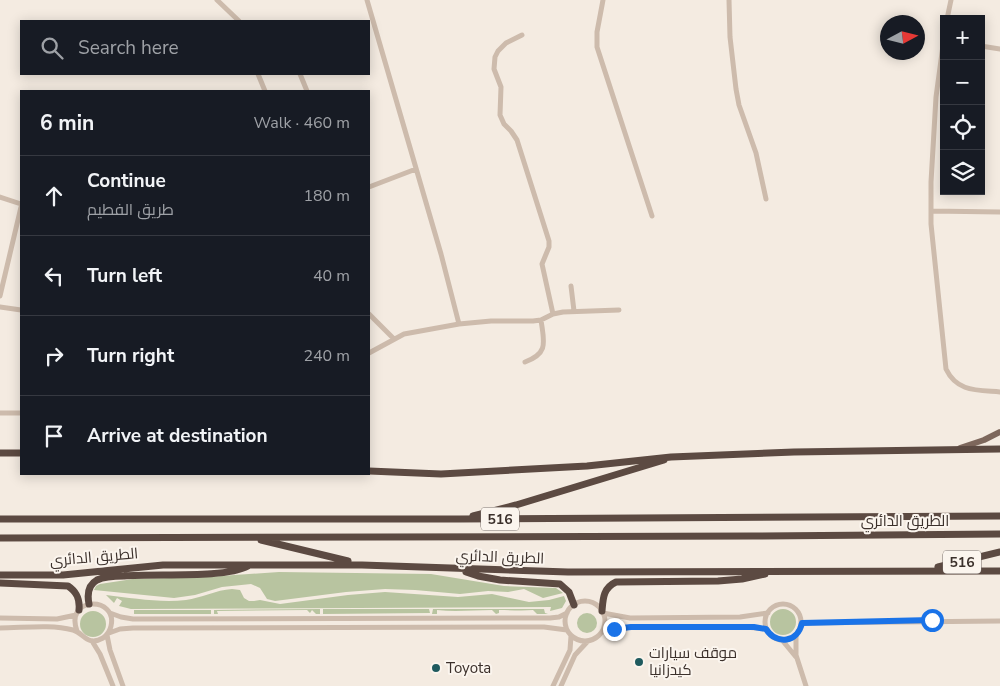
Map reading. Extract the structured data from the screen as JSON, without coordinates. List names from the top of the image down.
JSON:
{
  "streets": {
    "highway": ["516", "الطريق الدائري"]
  },
  "crossings": [
    ["516", "الطريق الدائري"]
  ],
  "places": ["موقف سيارات كيدزانيا", "Toyota"],
  "north": "right",
  "page": {
    "map_buttons": ["+", "−"],
    "search": "Search here",
    "heading": ["6 min", "Walk · 460 m"],
    "list": [
      ["Continue", "طريق الفطيم", "180 m"],
      ["Turn left", "40 m"],
      ["Turn right", "240 m"],
      "Arrive at destination"
    ]
  }
}
